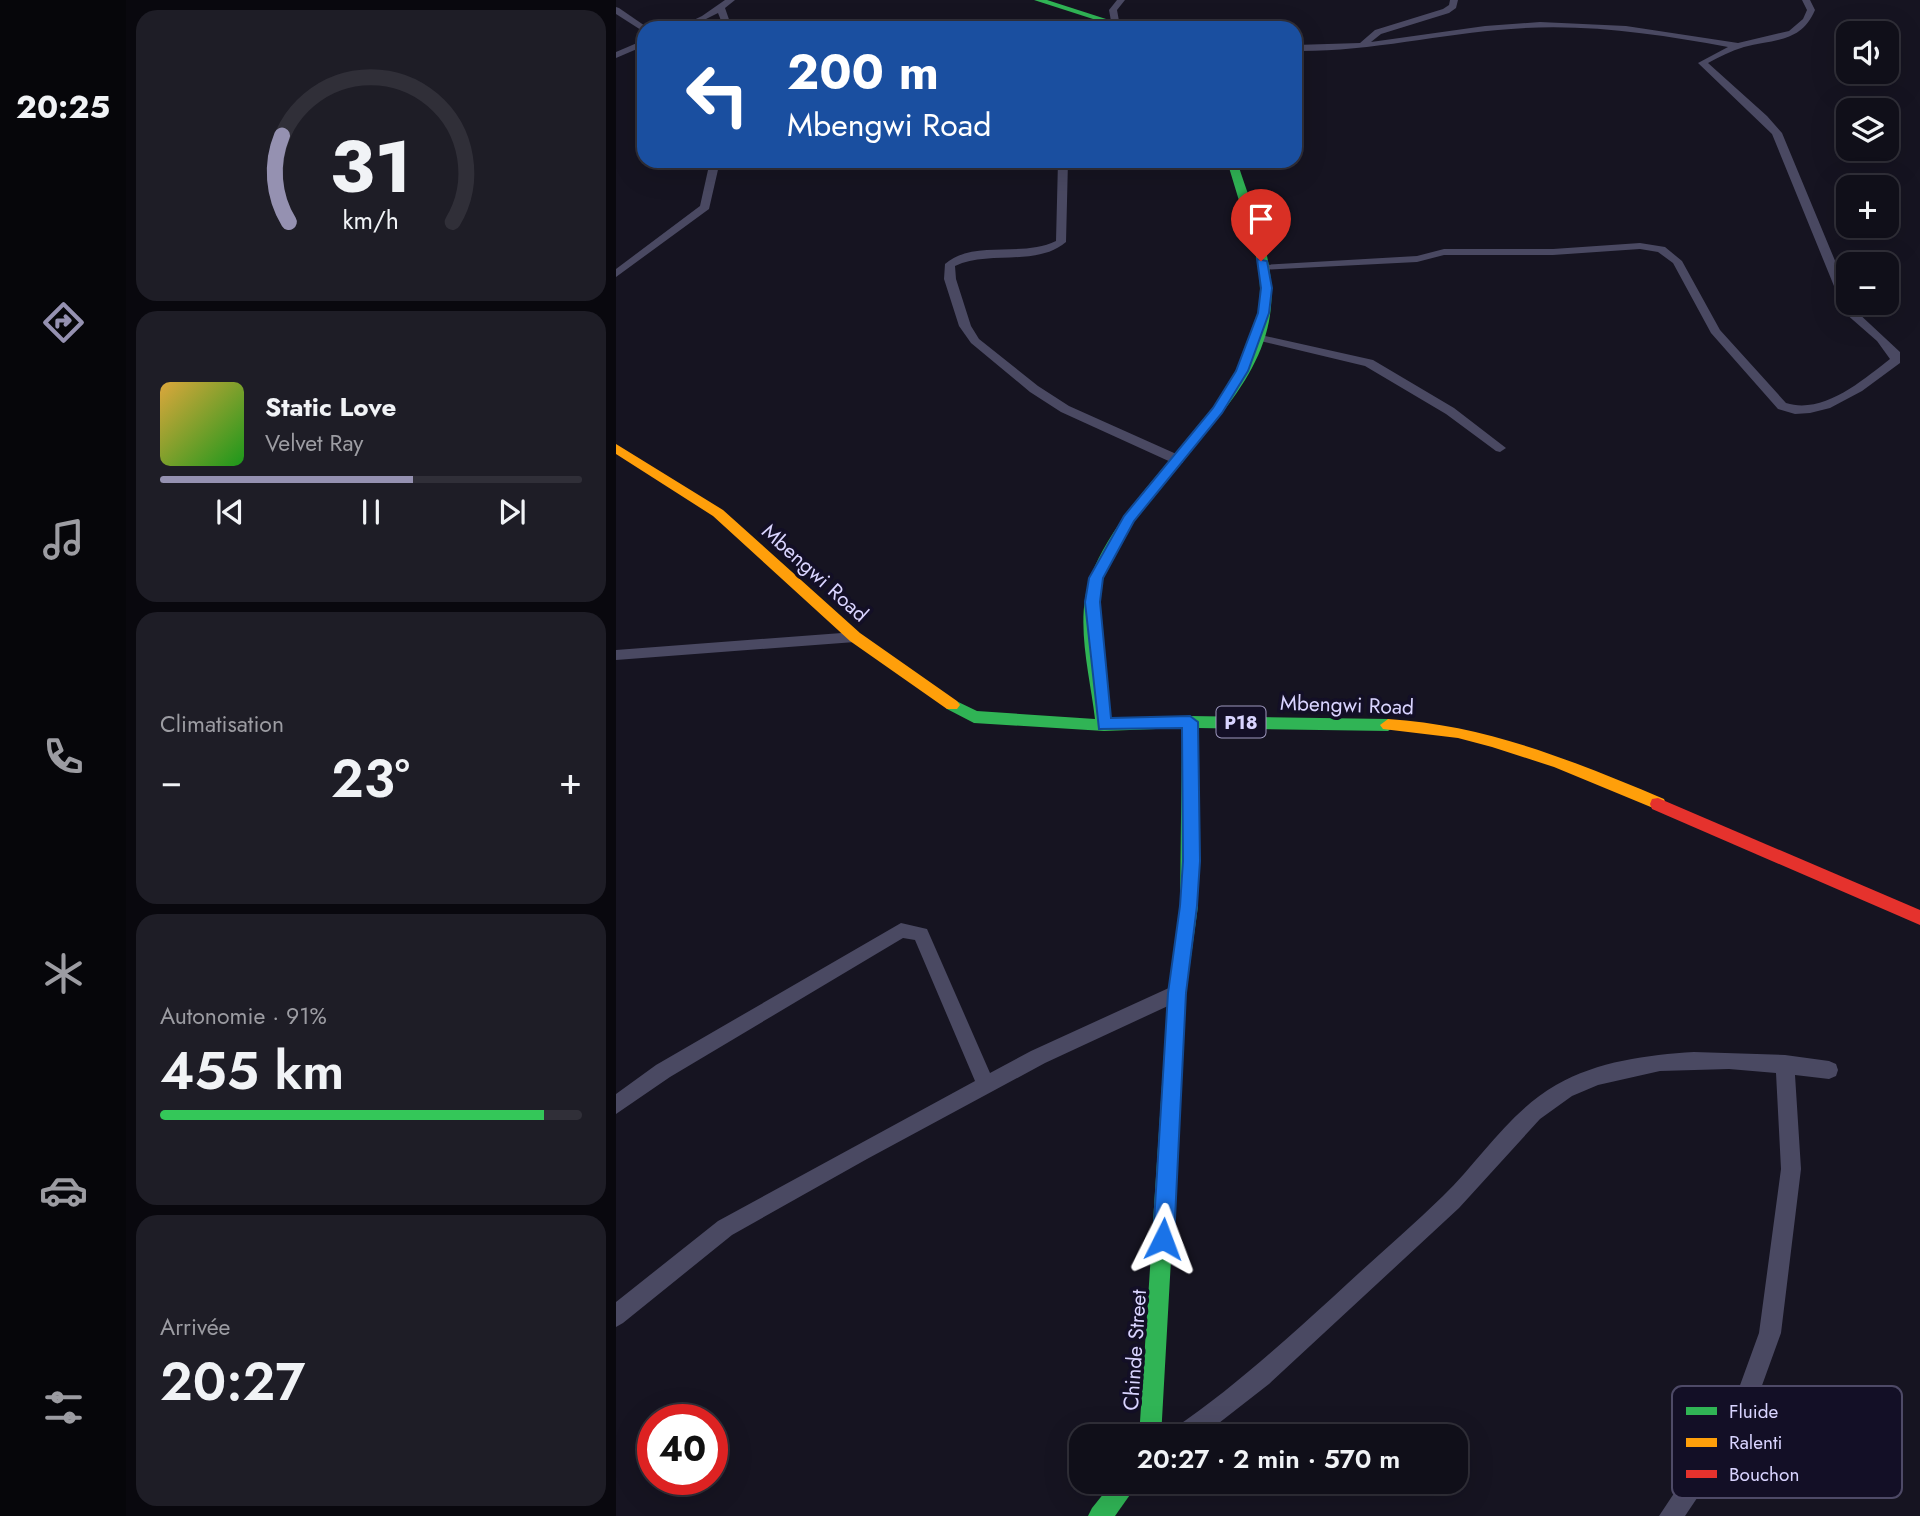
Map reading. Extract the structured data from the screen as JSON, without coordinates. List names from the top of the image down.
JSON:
{
  "streets": {
    "street": ["Mbengwi Road", "P18", "Chinde Street"]
  },
  "crossings": [
    ["Mbengwi Road", "Chinde Street"]
  ],
  "legend": ["Fluide", "Ralenti", "Bouchon"],
  "page": {
    "tabs": "20:25",
    "map_buttons": ["+", "−"],
    "turn": ["200 m", "Mbengwi Road"],
    "song": ["Static Love", "Velvet Ray"],
    "tile": [
      "Climatisation",
      ["Autonomie · 91%", "455 km"],
      ["Arrivée", "20:27"]
    ],
    "heat": ["−", "23°", "+"],
    "limit": "40",
    "trip": "20:27 · 2 min · 570 m",
    "gauge": ["31", "km/h"]
  }
}
